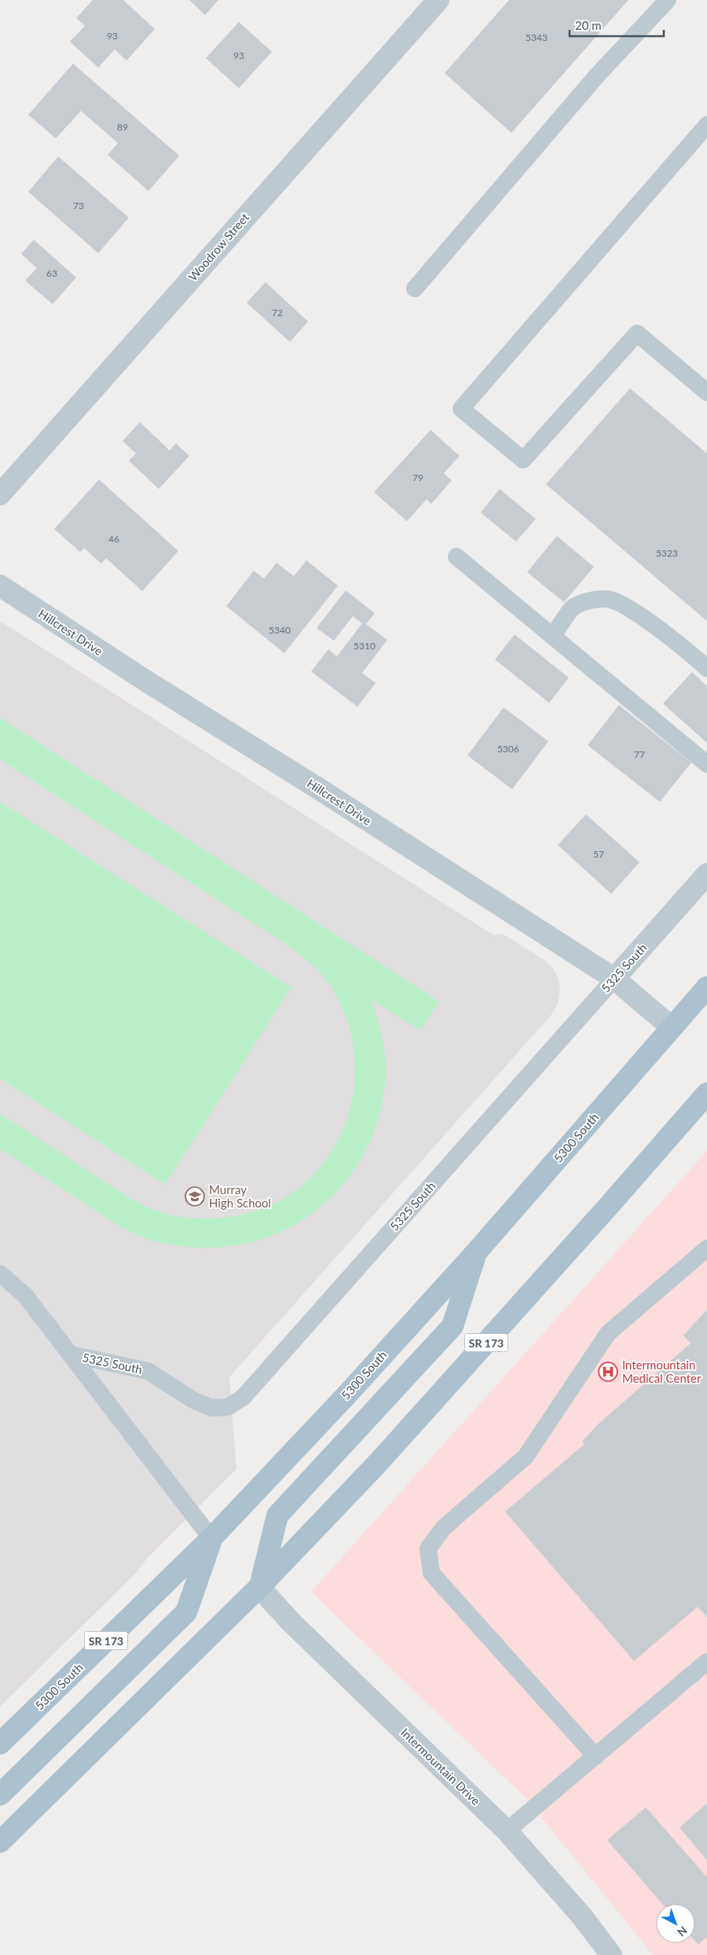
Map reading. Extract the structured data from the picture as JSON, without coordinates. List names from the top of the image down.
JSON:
{
  "streets": {
    "main road": ["5300 South", "SR 173"],
    "street": [
      "Woodrow Street",
      "Hillcrest Drive",
      "5325 South",
      "Intermountain Drive"
    ]
  },
  "crossings": [
    ["Hillcrest Drive", "5325 South"],
    ["Hillcrest Drive", "5300 South"],
    ["SR 173", "Intermountain Drive"]
  ],
  "places": {
    "school or university": ["Murray High School"],
    "hospital": ["Intermountain Medical Center"]
  },
  "house_numbers": [
    "93",
    "5343",
    "93",
    "89",
    "73",
    "63",
    "72",
    "79",
    "46",
    "5323",
    "5340",
    "5310",
    "5306",
    "77",
    "57"
  ],
  "scale_bar": "20 m",
  "north": "bottom right"
}
